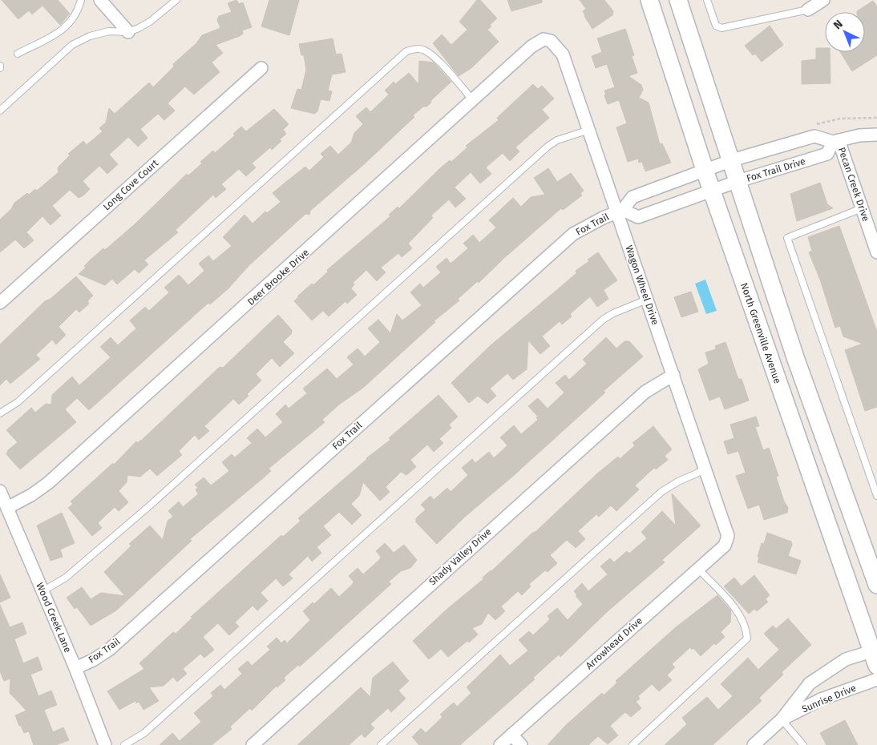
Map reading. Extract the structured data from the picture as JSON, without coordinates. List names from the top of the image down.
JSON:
{
  "streets": {
    "main road": ["North Greenville Avenue"],
    "street": [
      "Fox Trail Drive",
      "Pecan Creek Drive",
      "Long Cove Court",
      "Fox Trail",
      "Deer Brooke Drive",
      "Wagon Wheel Drive",
      "Shady Valley Drive",
      "Wood Creek Lane",
      "Arrowhead Drive",
      "Sunrise Drive"
    ]
  },
  "crossings": [
    ["Fox Trail Drive", "Pecan Creek Drive"],
    ["Fox Trail Drive", "North Greenville Avenue"],
    ["Fox Trail", "Wagon Wheel Drive"],
    ["Fox Trail", "North Greenville Avenue"],
    ["Fox Trail", "Wood Creek Lane"],
    ["Deer Brooke Drive", "Wagon Wheel Drive"],
    ["Deer Brooke Drive", "Wood Creek Lane"],
    ["Wagon Wheel Drive", "Shady Valley Drive"],
    ["Wagon Wheel Drive", "Arrowhead Drive"],
    ["North Greenville Avenue", "Sunrise Drive"]
  ],
  "north": "top left"
}
